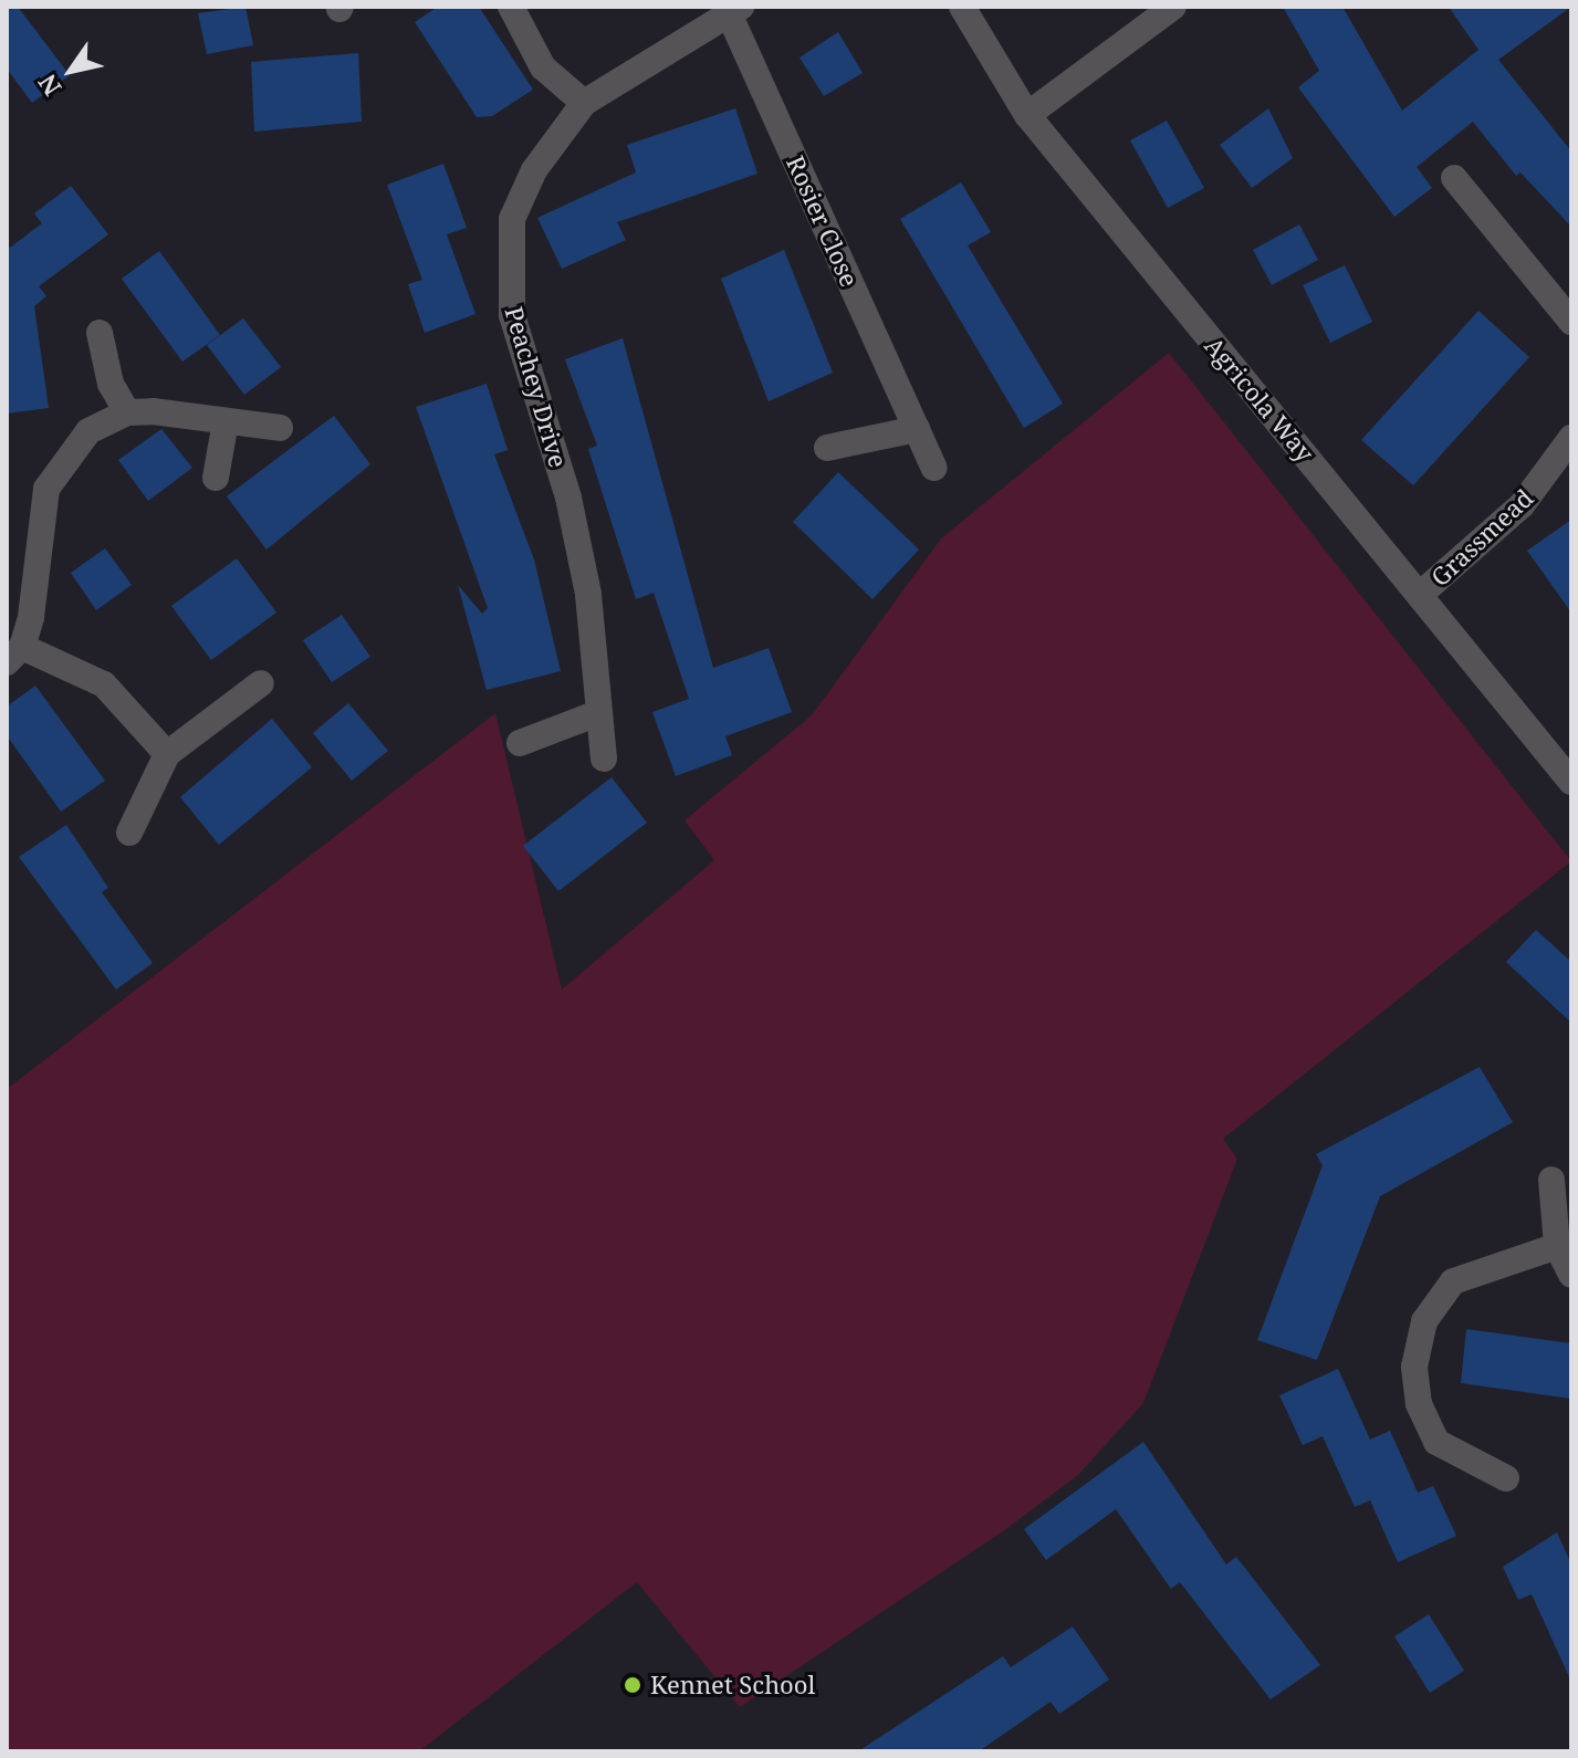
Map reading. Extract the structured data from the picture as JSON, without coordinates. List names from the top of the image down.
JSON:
{
  "streets": {
    "street": [
      "Rosier Close",
      "Peachey Drive",
      "Agricola Way",
      "Grassmead"
    ]
  },
  "crossings": [
    ["Rosier Close", "Peachey Drive"],
    ["Agricola Way", "Grassmead"]
  ],
  "places": ["Kennet School"],
  "north": "bottom left"
}
